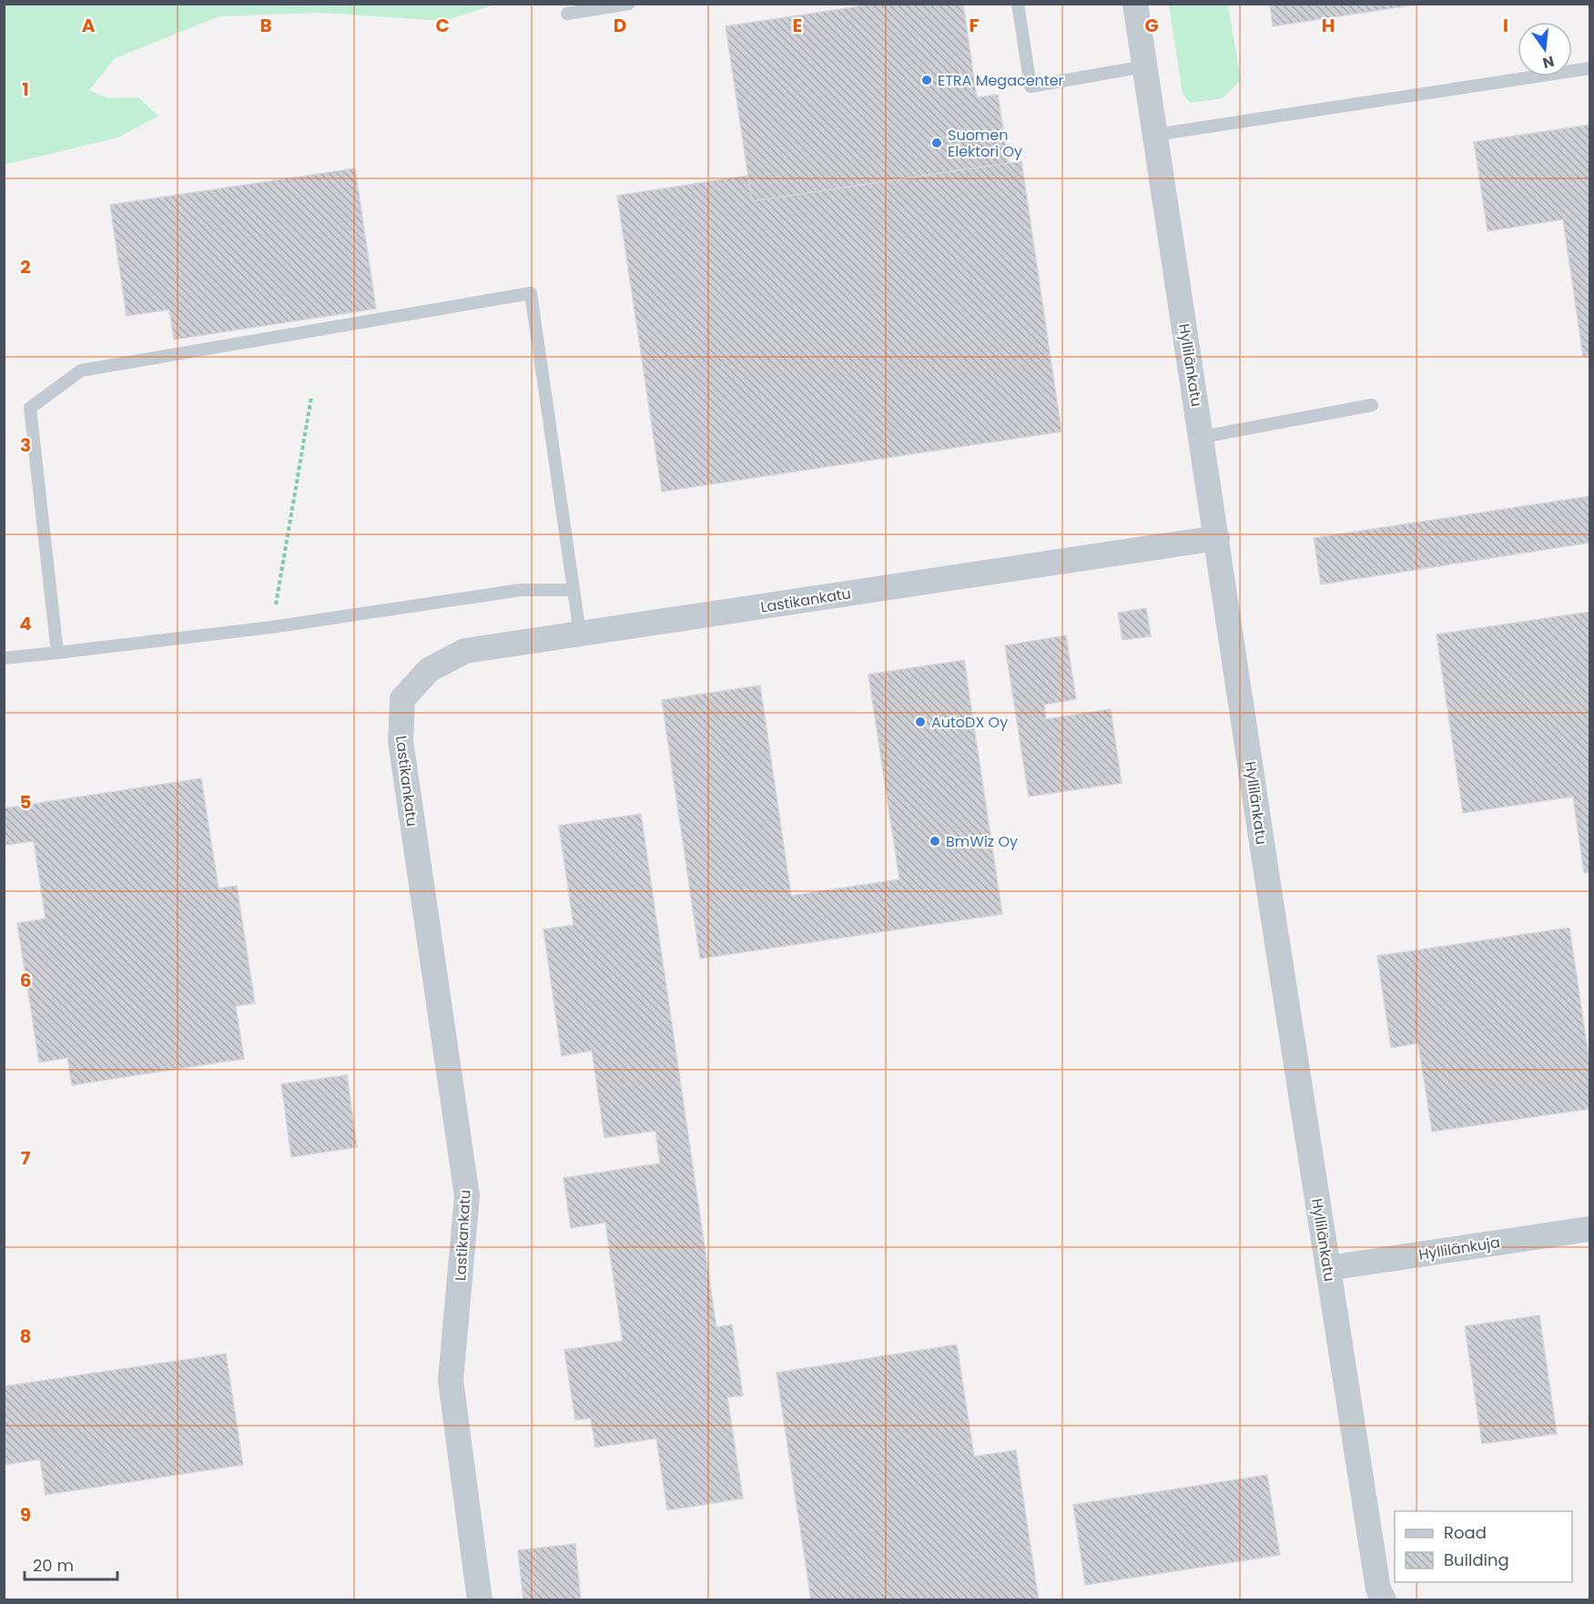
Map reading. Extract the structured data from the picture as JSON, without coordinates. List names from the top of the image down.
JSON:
{
  "streets": {
    "street": ["Hyllilänkatu", "Lastikankatu", "Hyllilänkuja"]
  },
  "crossings": [
    ["Hyllilänkatu", "Lastikankatu"],
    ["Hyllilänkatu", "Hyllilänkuja"]
  ],
  "places": [
    "ETRA Megacenter",
    "Suomen Elektori Oy",
    "AutoDX Oy",
    "BmWiz Oy"
  ],
  "legend": ["Road", "Building"],
  "scale_bar": "20 m",
  "north": "bottom",
  "grid": {
    "columns": [
      "A",
      "B",
      "C",
      "D",
      "E",
      "F",
      "G",
      "H",
      "I"
    ],
    "rows": [
      "1",
      "2",
      "3",
      "4",
      "5",
      "6",
      "7",
      "8",
      "9"
    ]
  }
}
